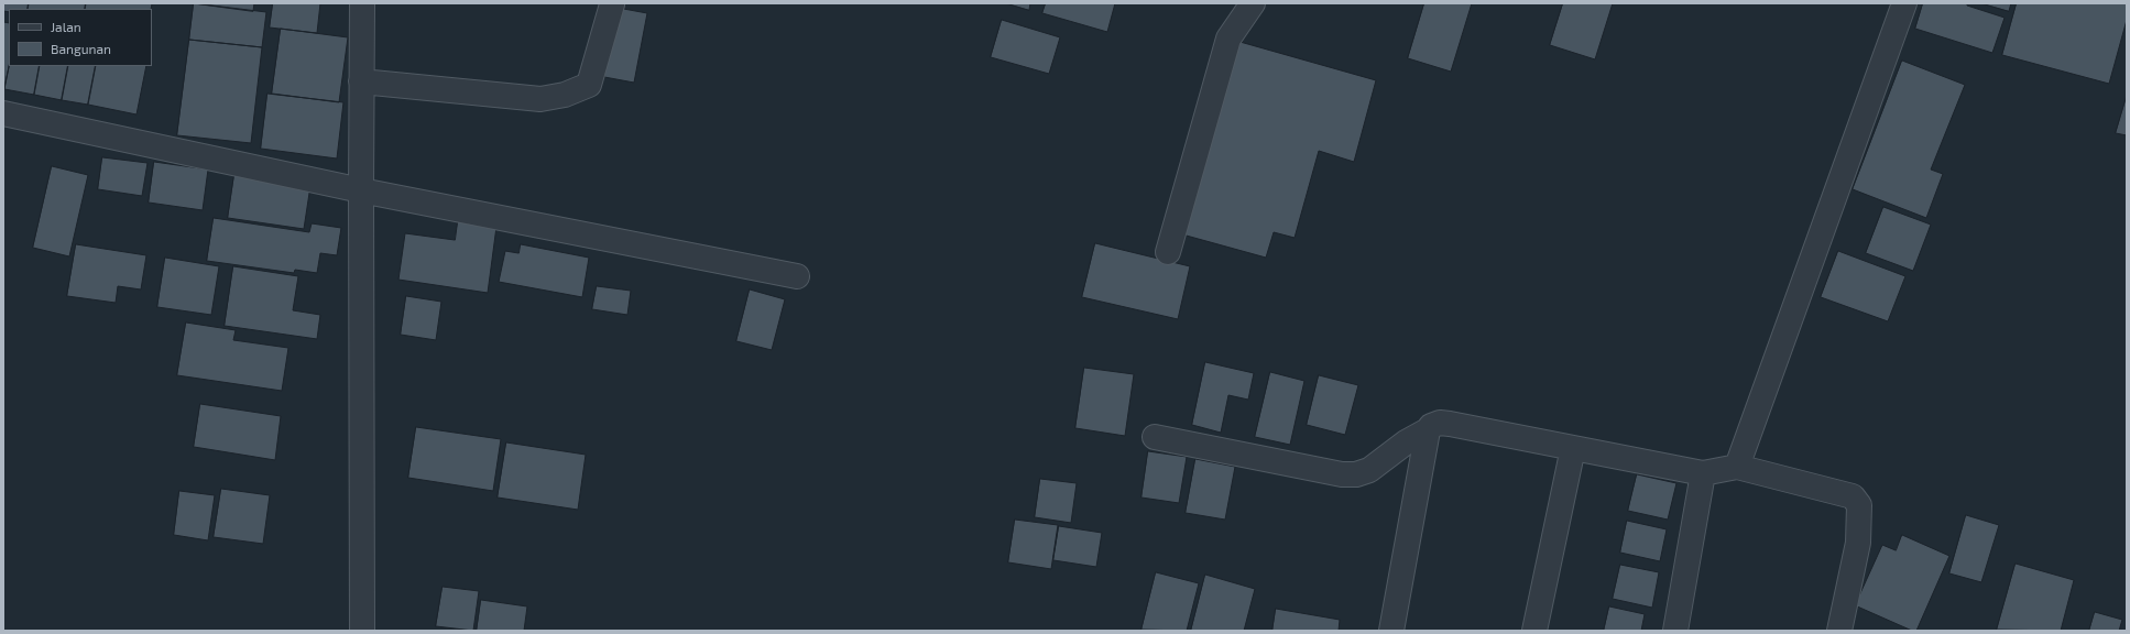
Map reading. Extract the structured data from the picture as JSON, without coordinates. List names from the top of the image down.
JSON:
{
  "legend": ["Jalan", "Bangunan"]
}
